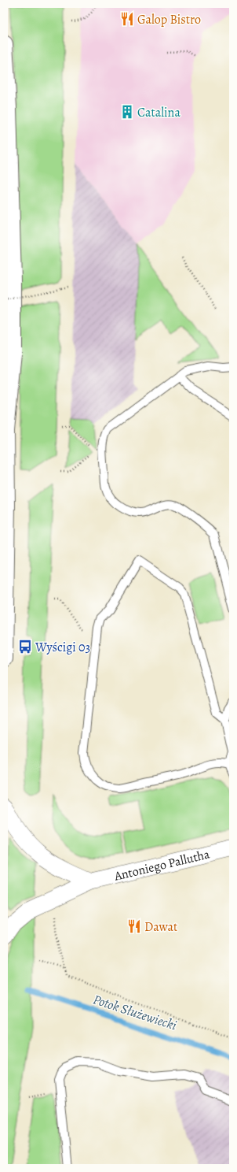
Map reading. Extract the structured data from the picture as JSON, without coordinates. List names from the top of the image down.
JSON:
{
  "streets": {
    "street": ["Antoniego Pallutha"]
  },
  "water": ["Potok Służewiecki"],
  "places": {
    "restaurant": ["Galop Bistro", "Dawat"],
    "building": ["Catalina"],
    "bus stop": ["Wyścigi 03"]
  }
}
